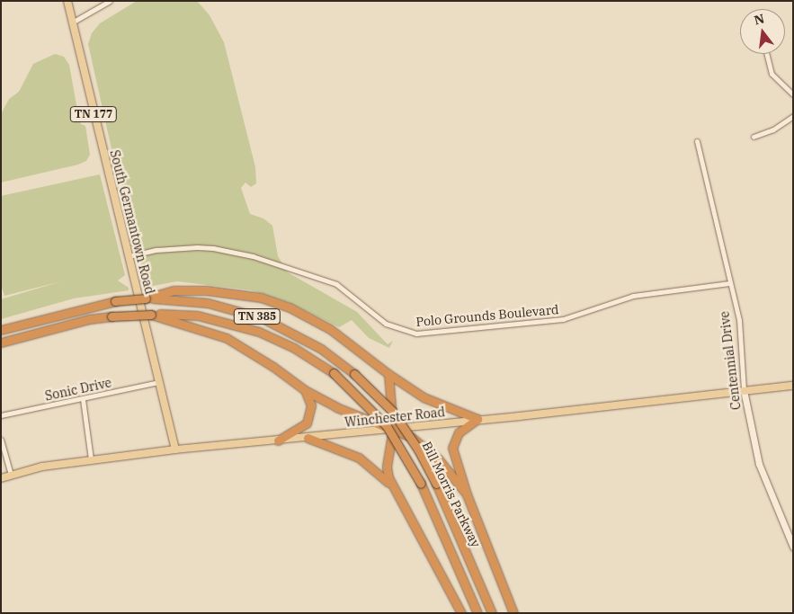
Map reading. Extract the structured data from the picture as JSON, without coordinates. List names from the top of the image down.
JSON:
{
  "streets": {
    "highway": ["TN 385", "Bill Morris Parkway"],
    "main road": ["TN 177", "South Germantown Road", "Winchester Road"],
    "street": ["Polo Grounds Boulevard", "Centennial Drive", "Sonic Drive"]
  },
  "crossings": [
    ["South Germantown Road", "Polo Grounds Boulevard"],
    ["South Germantown Road", "Sonic Drive"],
    ["South Germantown Road", "Winchester Road"],
    ["Polo Grounds Boulevard", "Centennial Drive"],
    ["Centennial Drive", "Winchester Road"]
  ],
  "north": "top"
}
